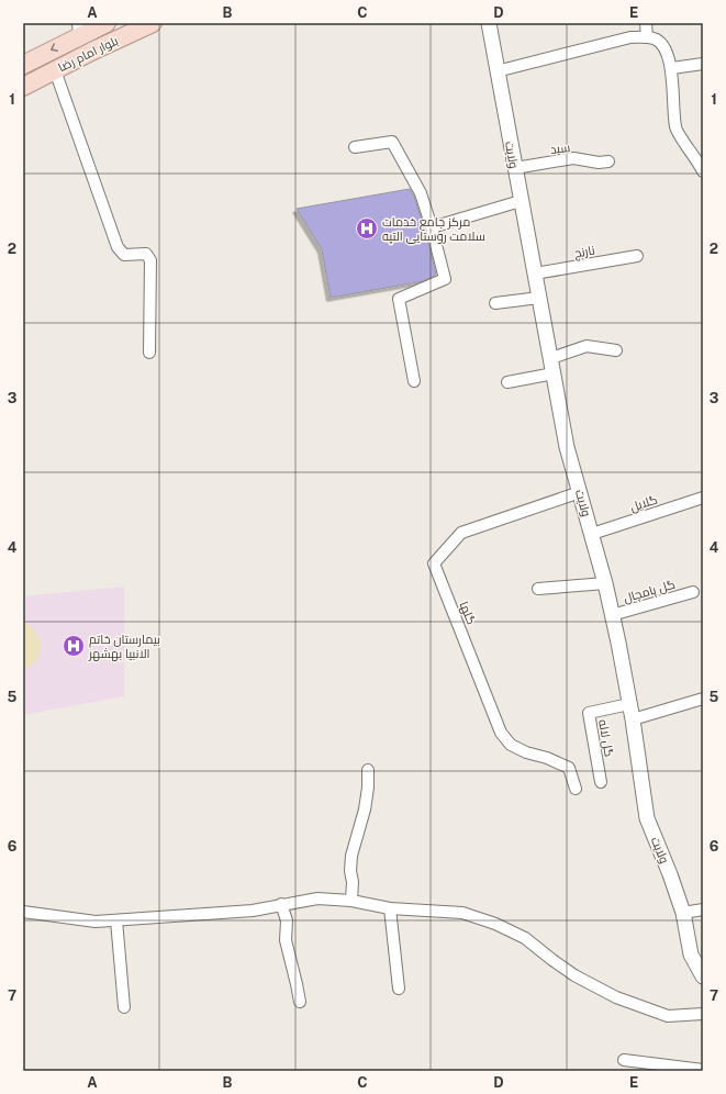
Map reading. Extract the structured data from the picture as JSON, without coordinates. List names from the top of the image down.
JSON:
{
  "streets": {
    "main road": ["بلوار امام رضا"],
    "street": [
      "سید",
      "ولایت",
      "نارنج",
      "گلایل",
      "گل پامچال",
      "گلها",
      "گل لاله"
    ]
  },
  "crossings": [
    ["سید", "ولایت"],
    ["ولایت", "نارنج"],
    ["ولایت", "گلایل"],
    ["ولایت", "گل پامچال"],
    ["ولایت", "گلها"],
    ["ولایت", "گل لاله"]
  ],
  "places": {
    "hospital": ["مرکز جامع خدمات سلامت روستایی التپه", "بیمارستان خاتم الانبیا بهشهر"]
  },
  "grid": {
    "columns": [
      "A",
      "B",
      "C",
      "D",
      "E"
    ],
    "rows": [
      "1",
      "2",
      "3",
      "4",
      "5",
      "6",
      "7"
    ]
  }
}
